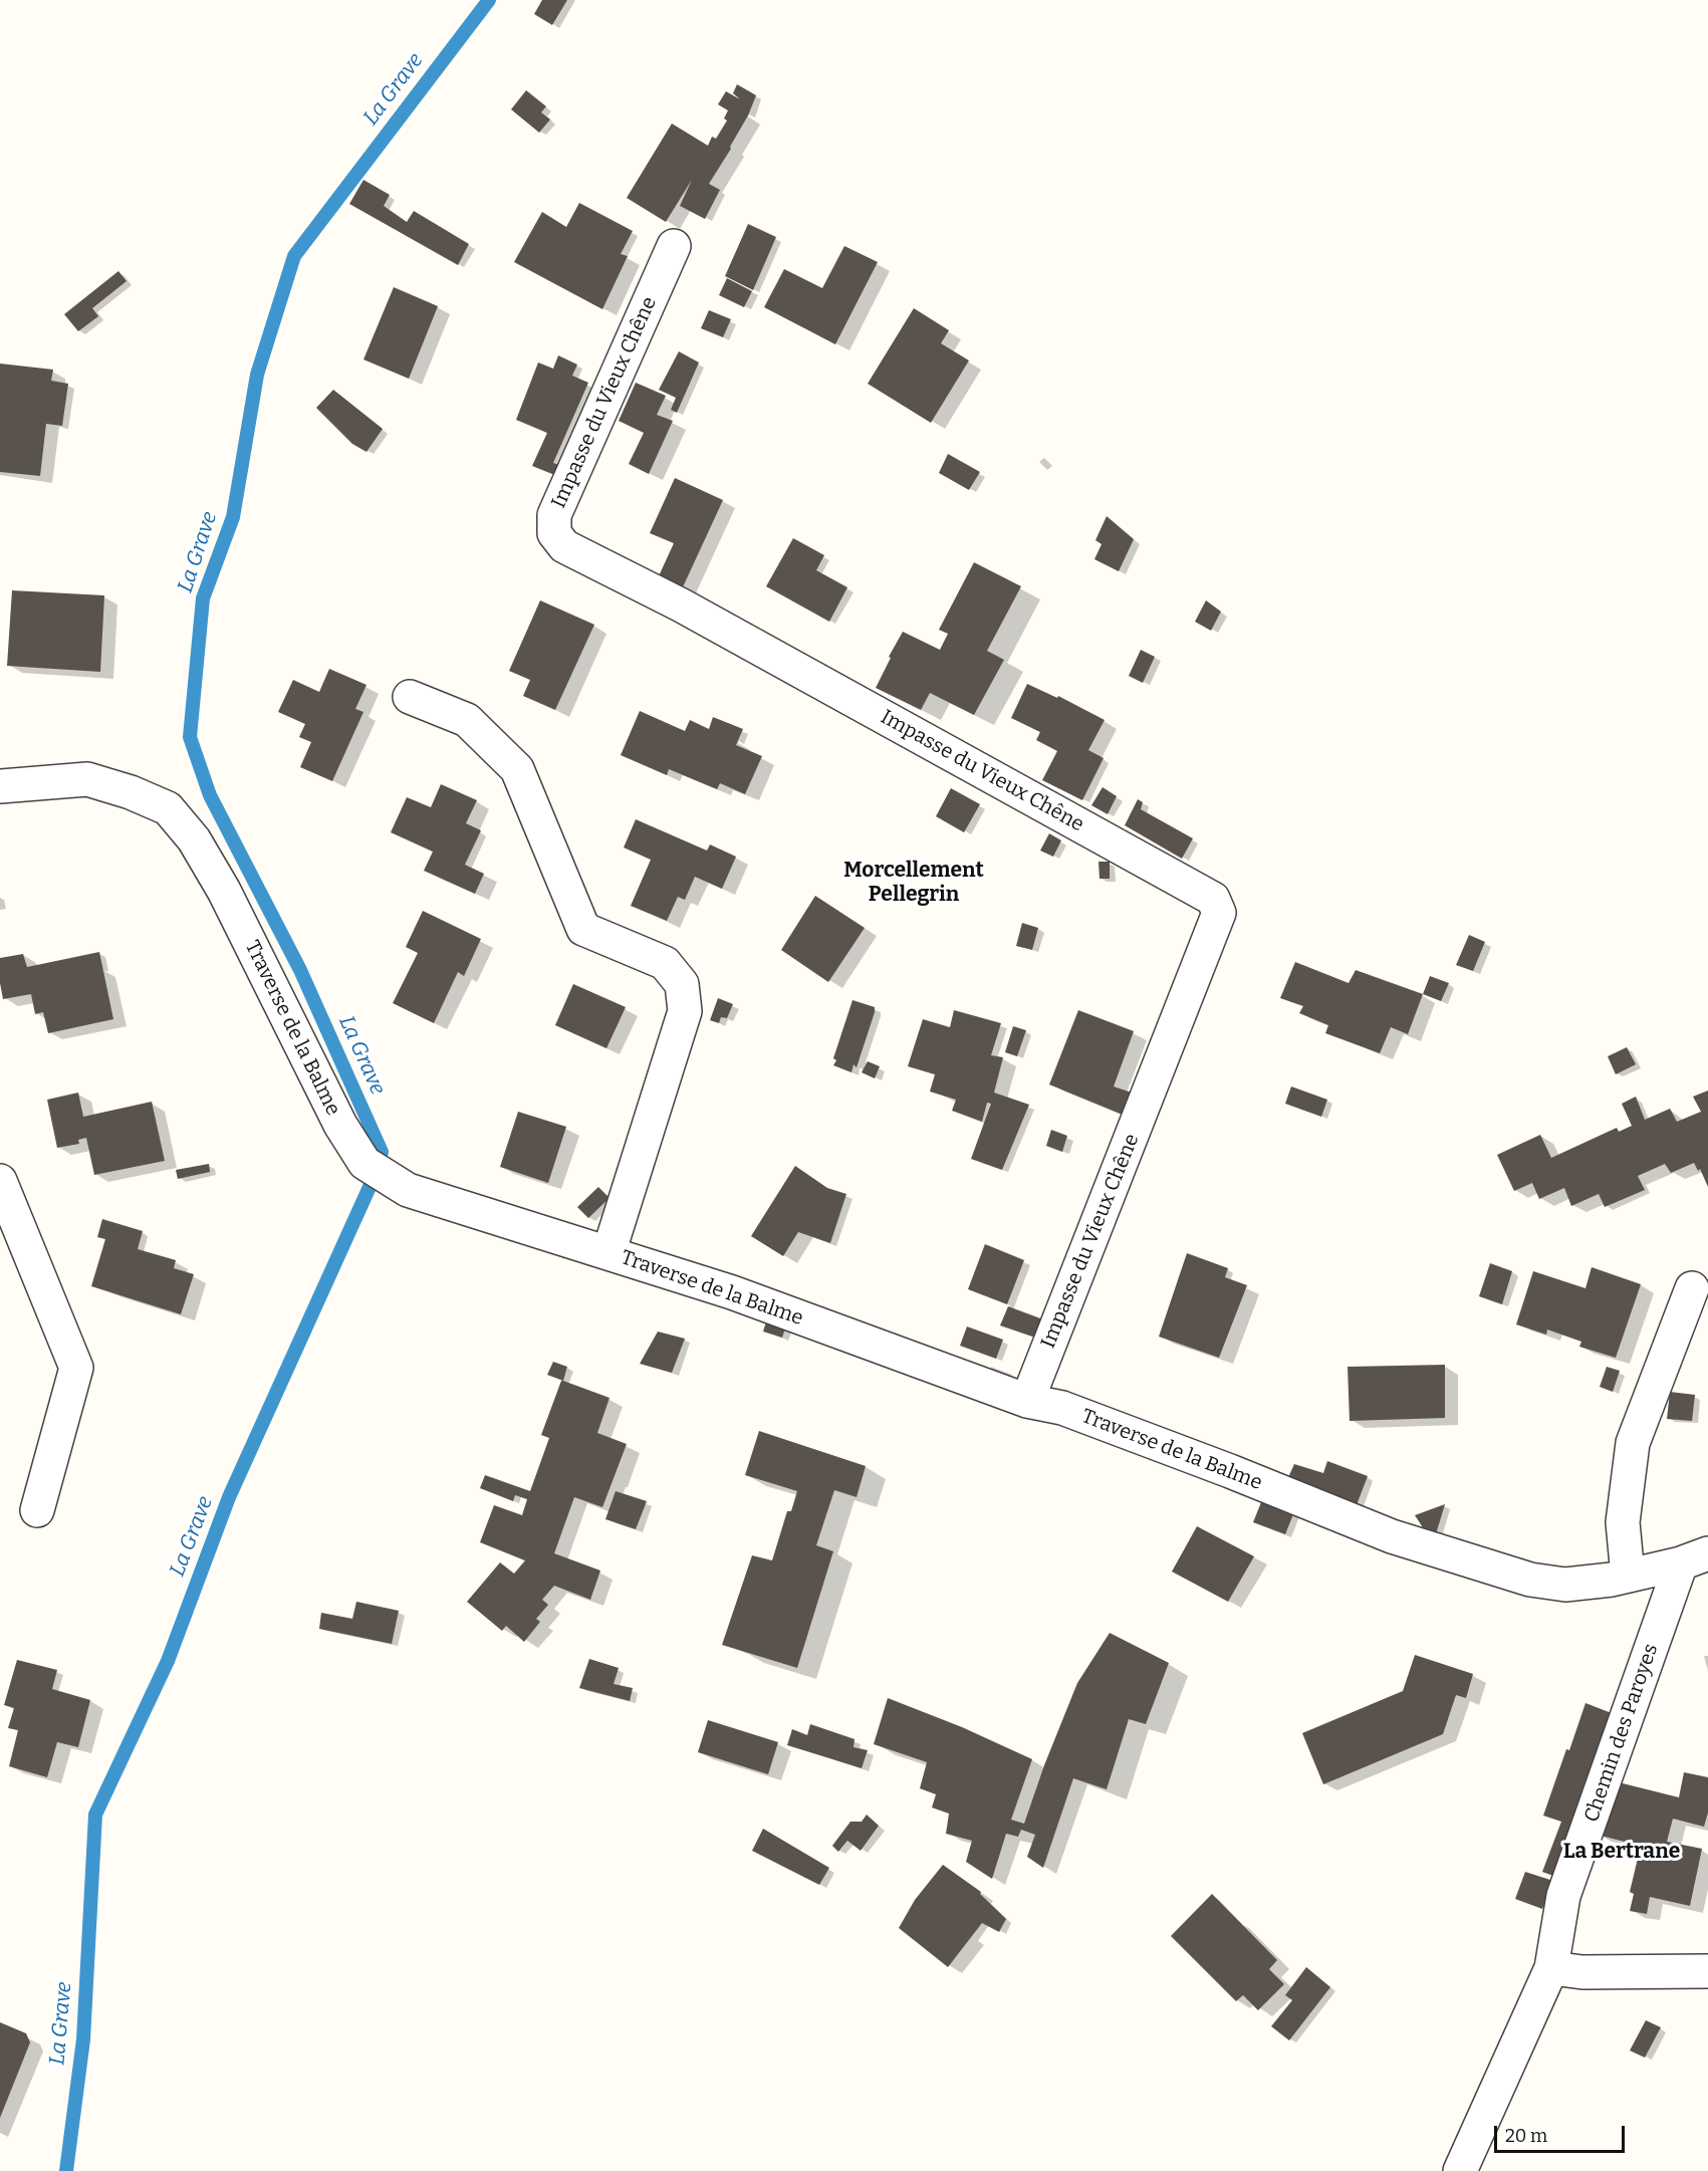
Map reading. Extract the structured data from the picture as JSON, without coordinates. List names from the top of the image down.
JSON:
{
  "streets": {
    "street": ["Impasse du Vieux Chêne", "Traverse de la Balme", "Chemin des Paroyes"]
  },
  "crossings": [
    ["Impasse du Vieux Chêne", "Traverse de la Balme"],
    ["Traverse de la Balme", "Chemin des Paroyes"]
  ],
  "districts": ["Morcellement Pellegrin", "La Bertrane"],
  "water": ["La Grave"],
  "scale_bar": "20 m"
}
